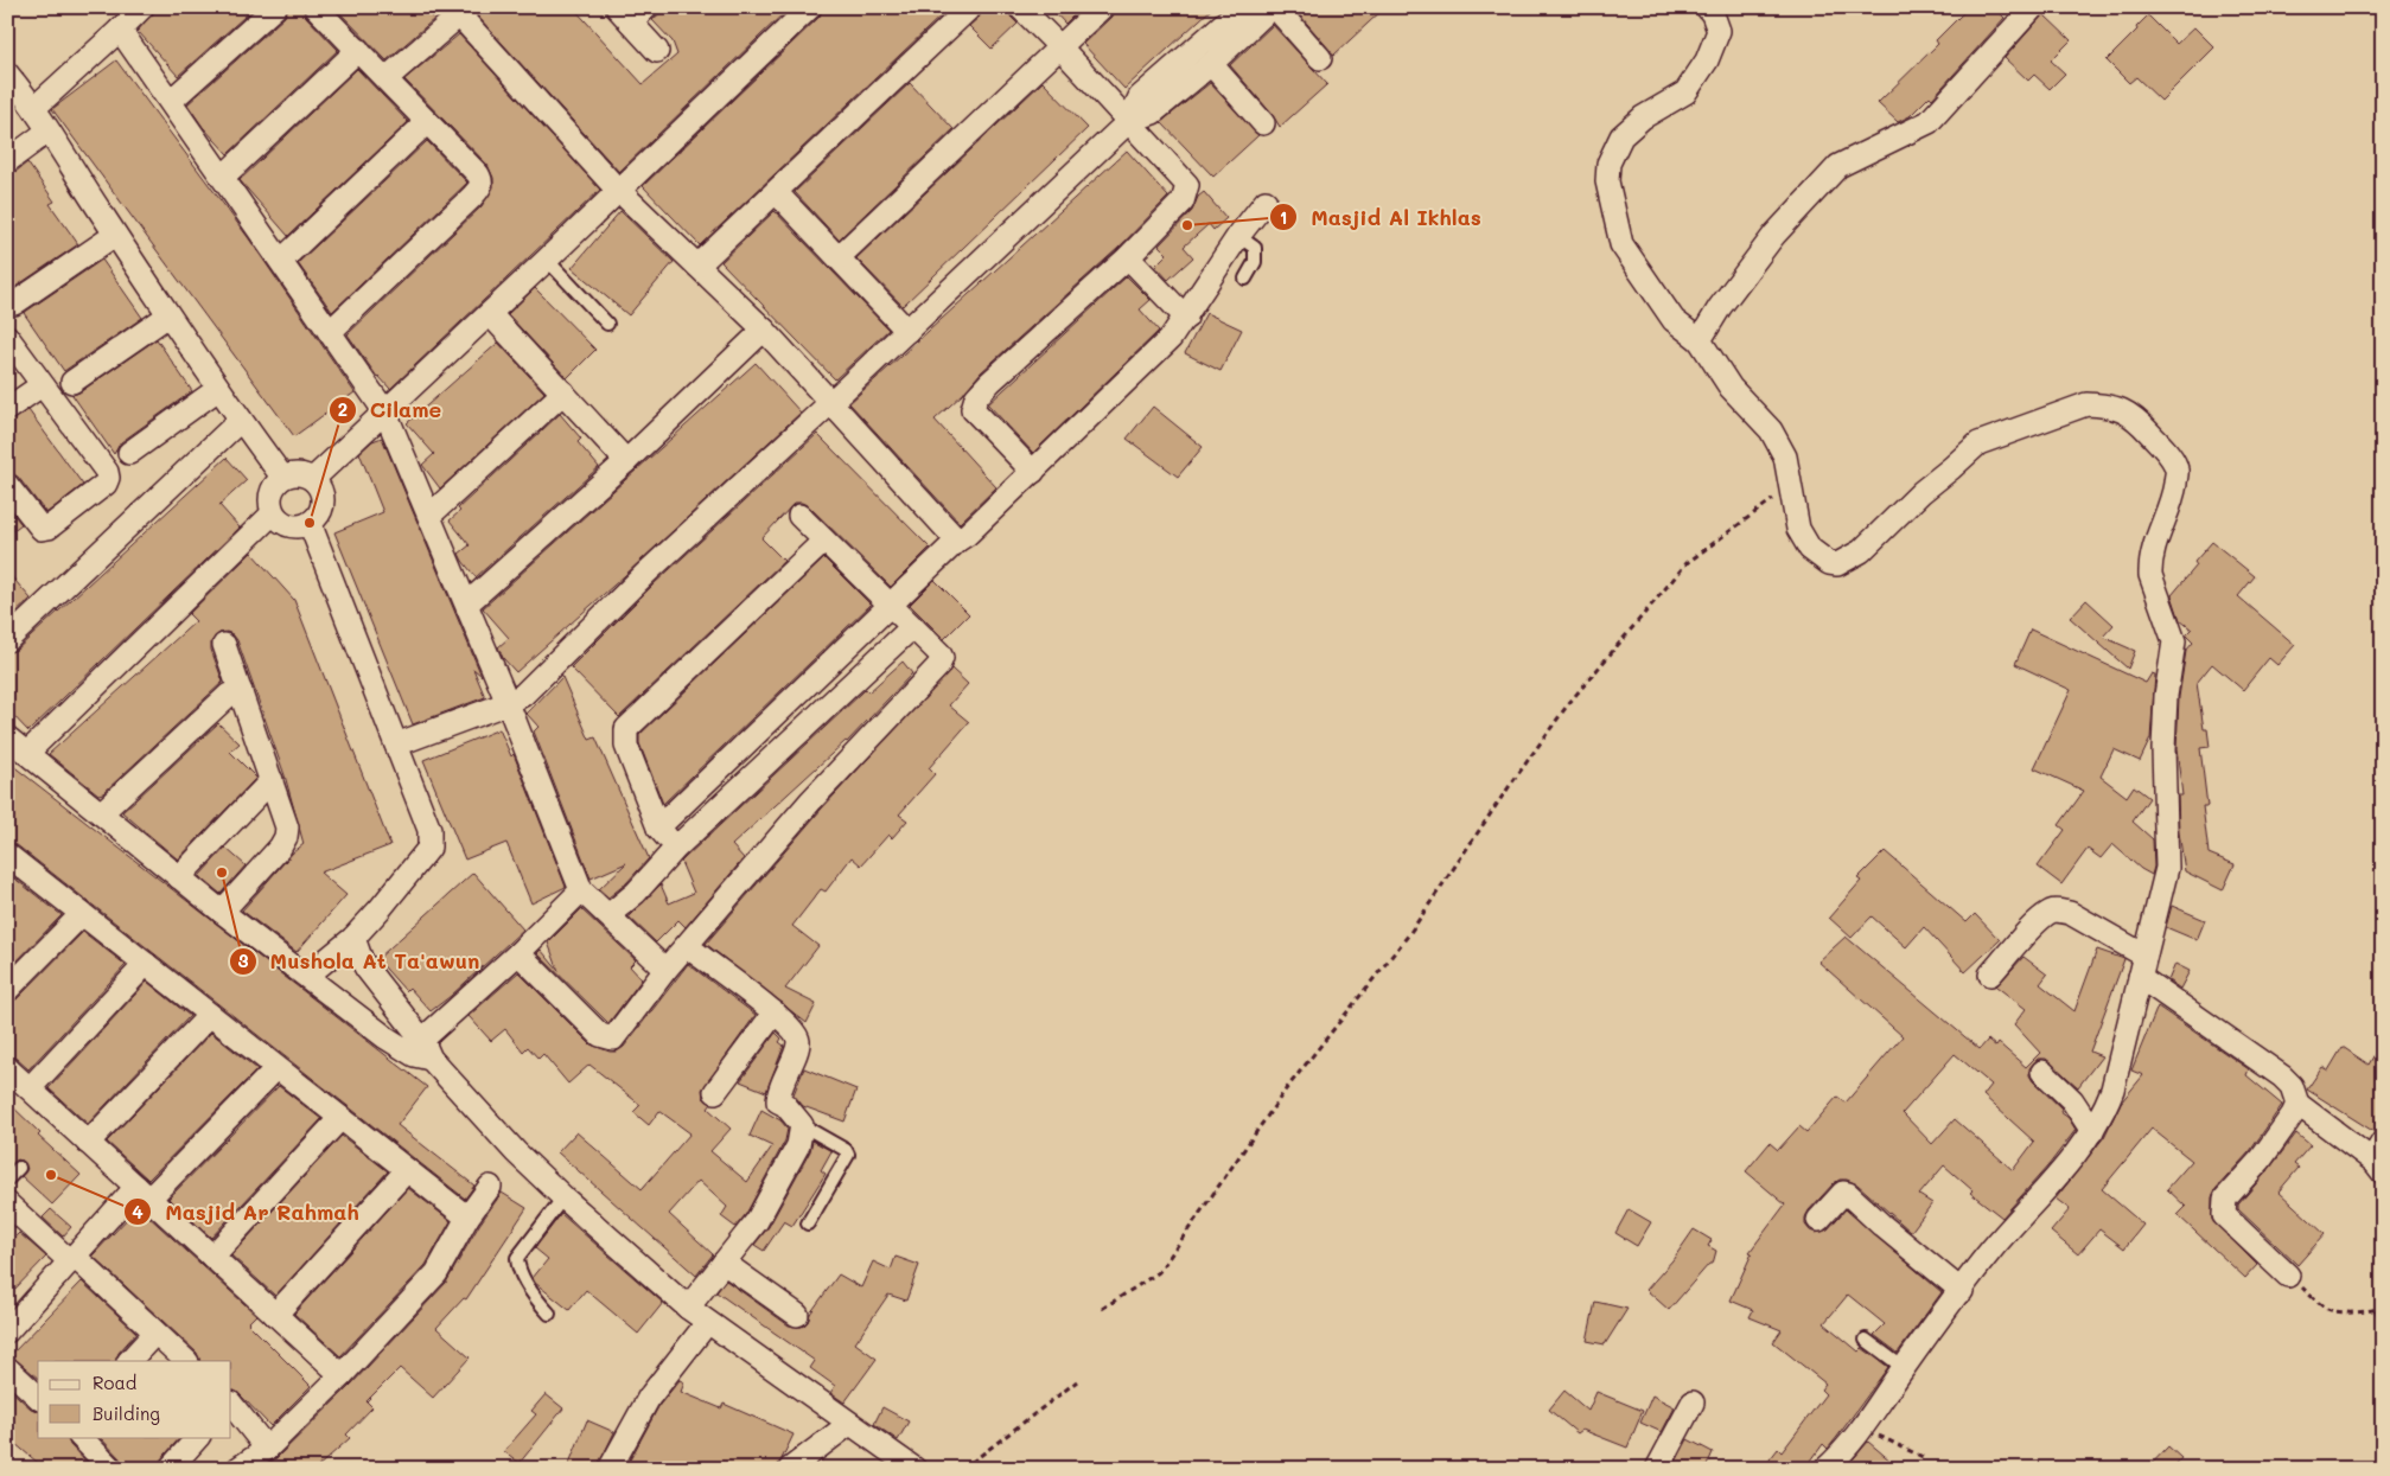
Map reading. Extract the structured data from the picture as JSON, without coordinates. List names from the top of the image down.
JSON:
{
  "places": [
    "Masjid Al Ikhlas",
    "Cilame",
    "Mushola At Ta'awun",
    "Masjid Ar Rahmah"
  ],
  "legend": ["Road", "Building"]
}
